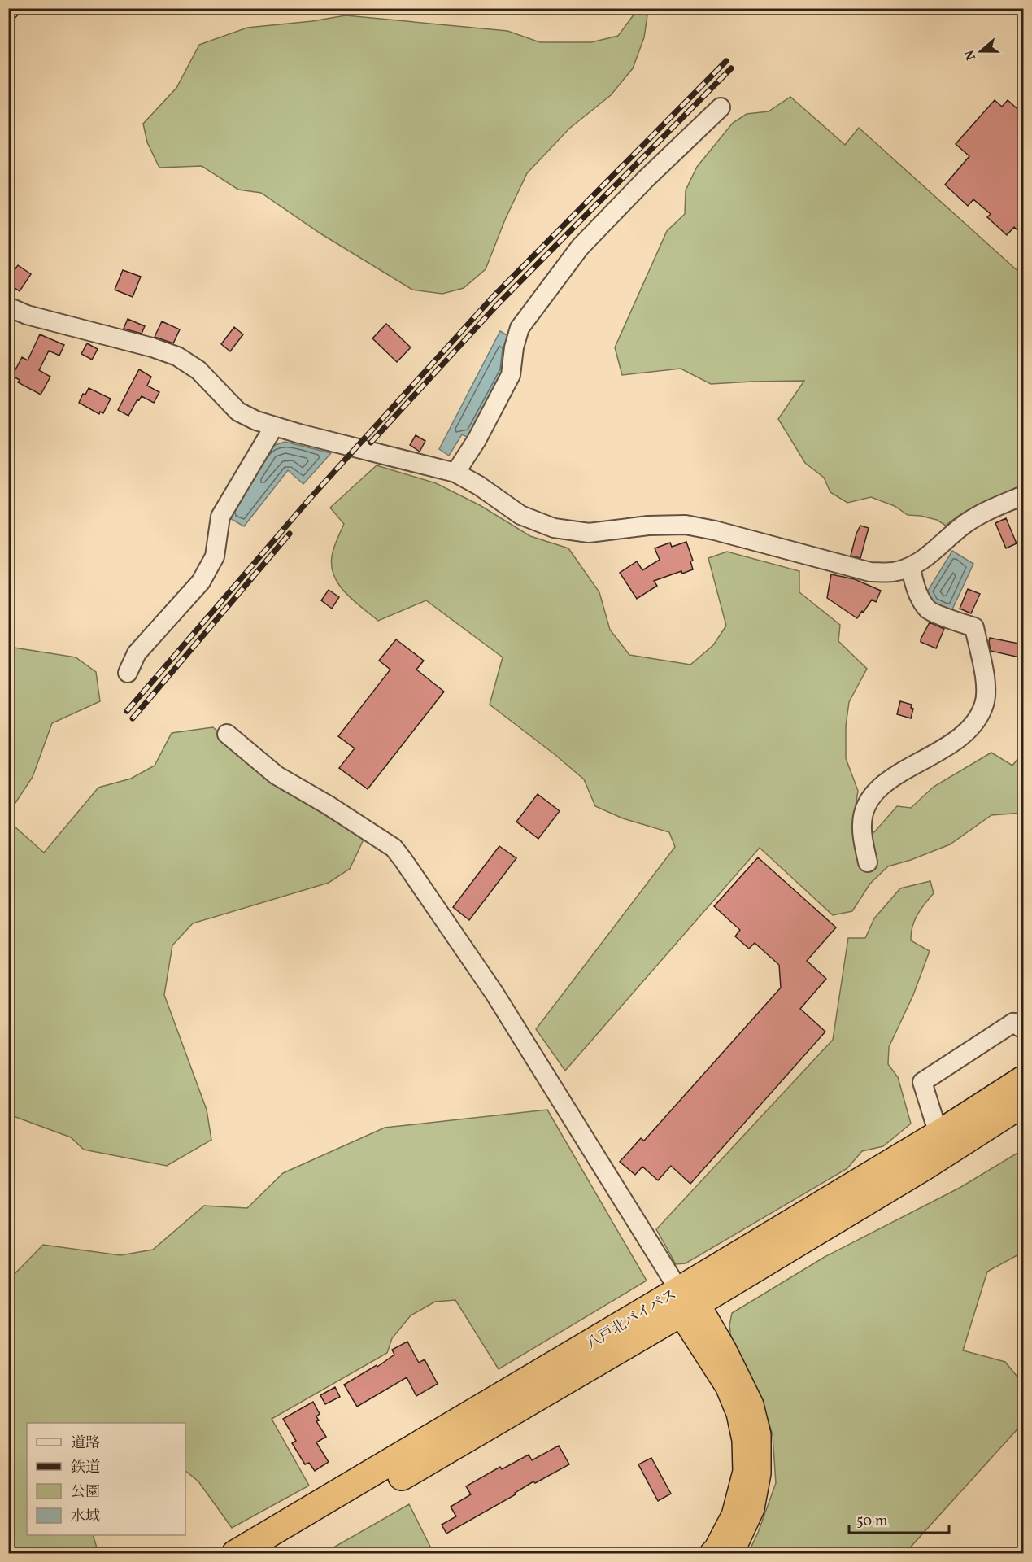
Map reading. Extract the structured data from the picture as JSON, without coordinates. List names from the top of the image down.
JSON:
{
  "streets": {
    "highway": ["八戸北バイパス"]
  },
  "legend": [
    "道路",
    "鉄道",
    "公園",
    "水域"
  ],
  "scale_bar": "50 m",
  "north": "left"
}
